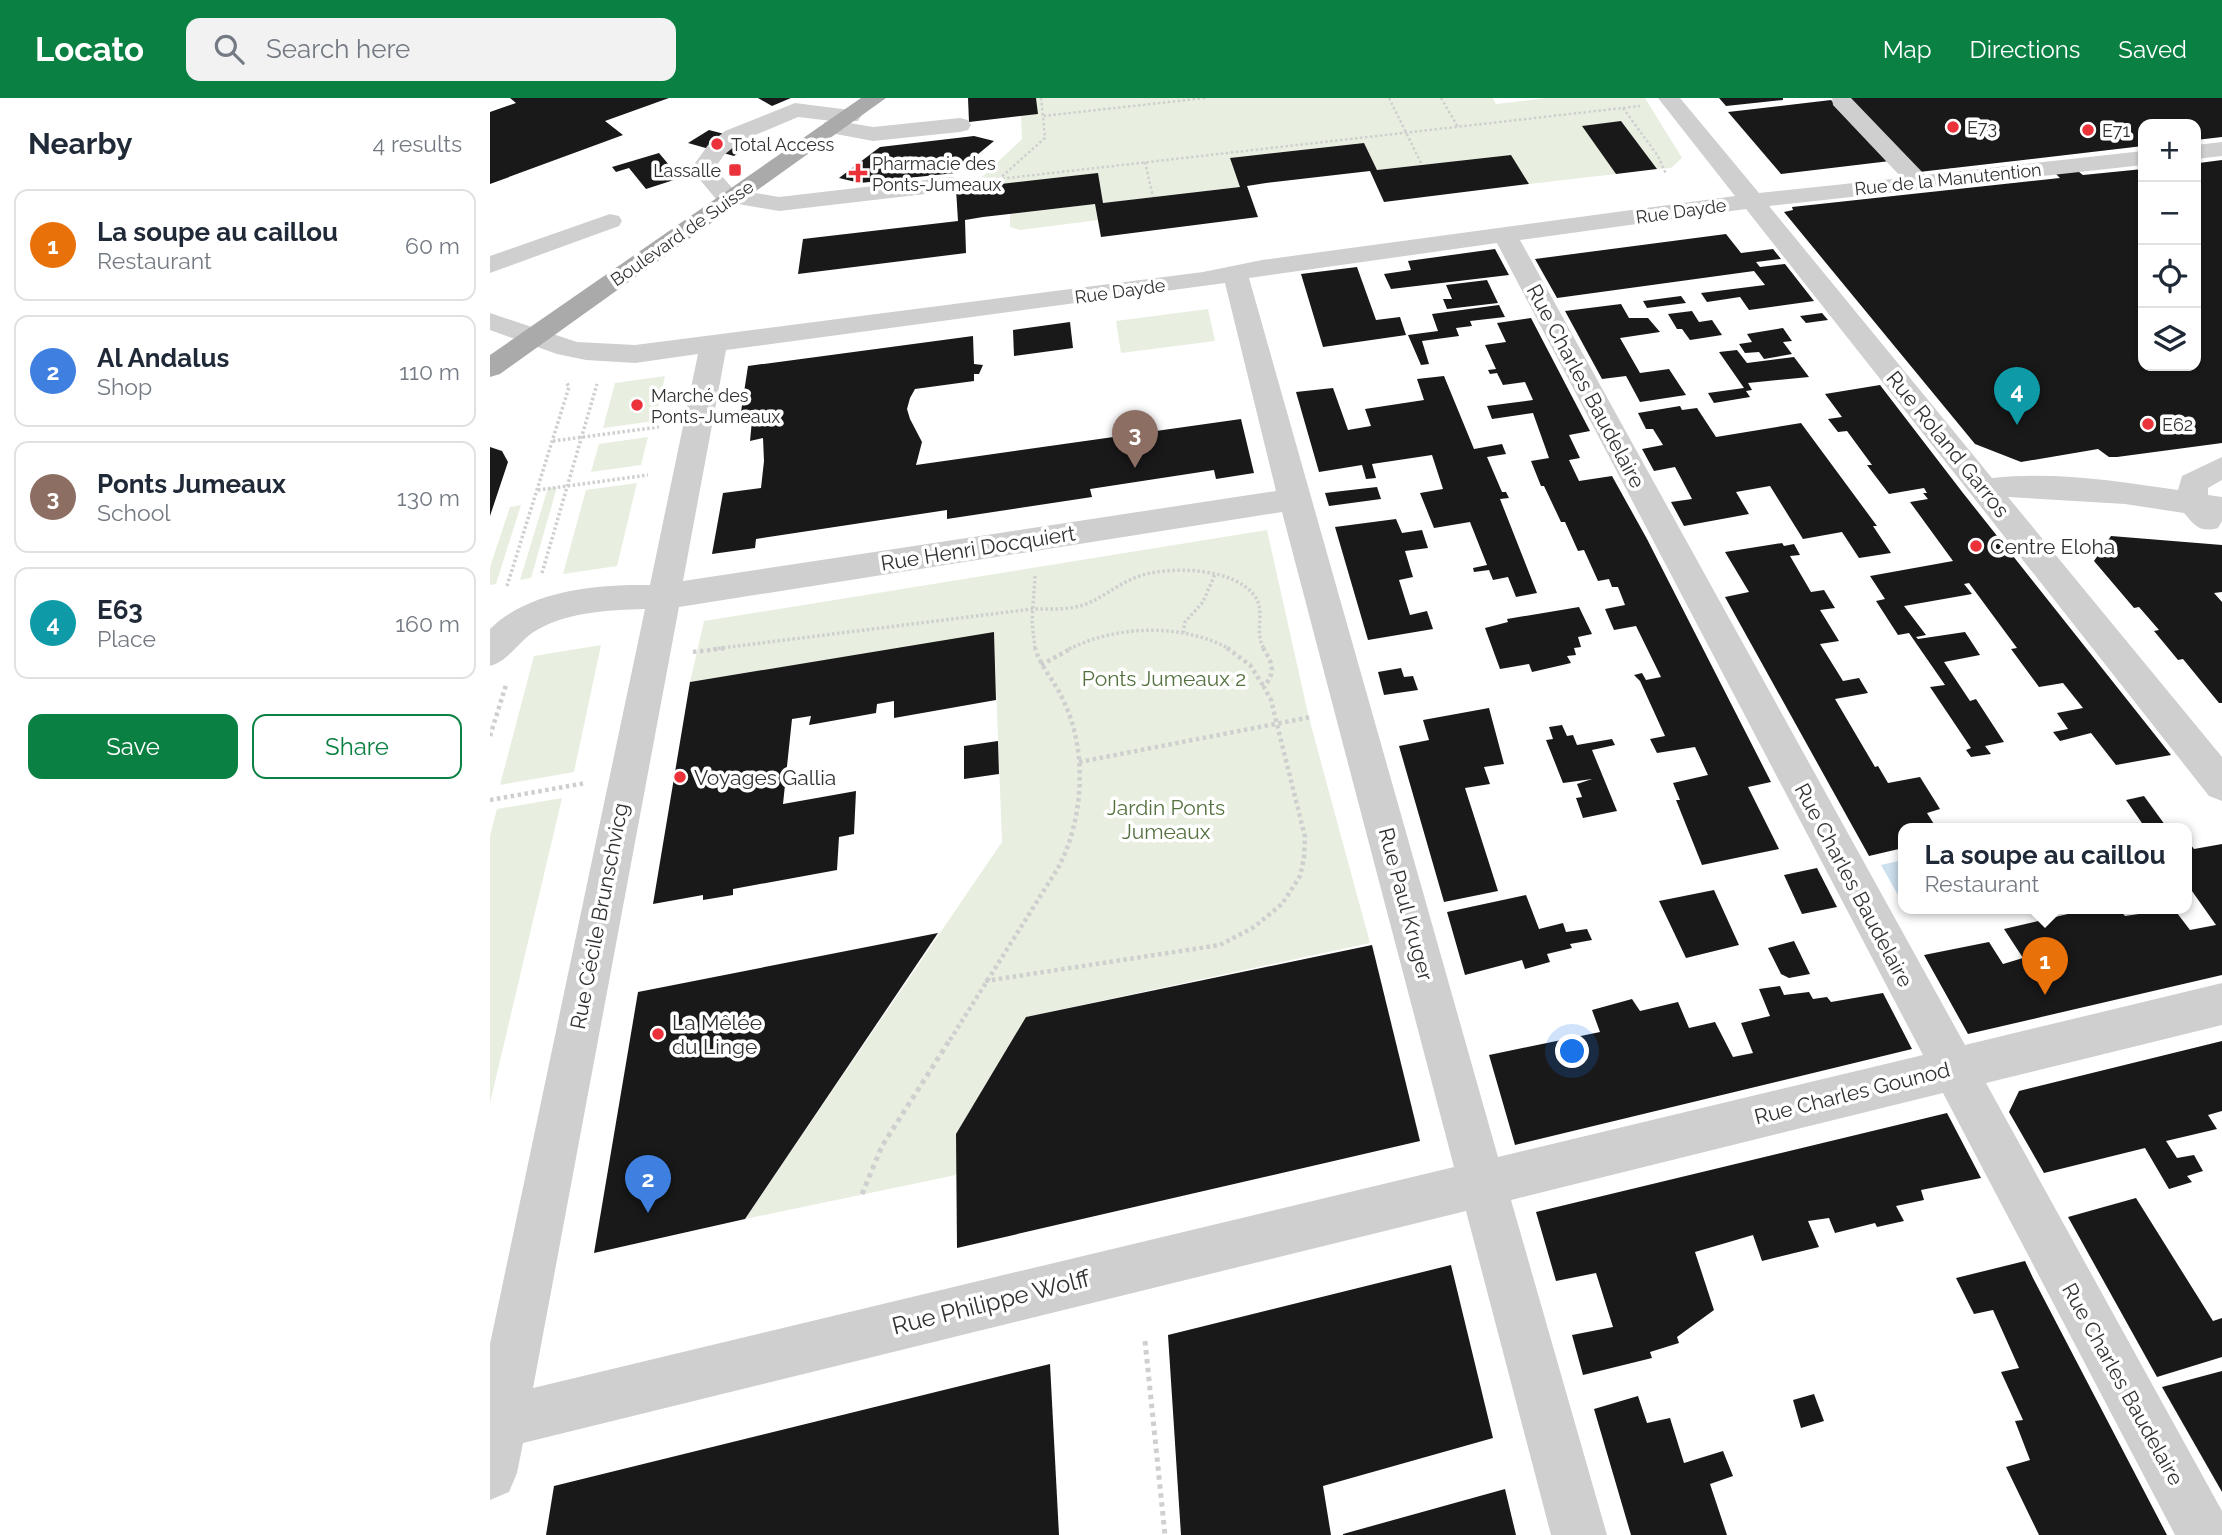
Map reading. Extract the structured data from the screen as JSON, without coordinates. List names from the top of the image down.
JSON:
{
  "streets": {
    "main road": ["Boulevard de Suisse"],
    "street": [
      "Rue de la Manutention",
      "Rue Dayde",
      "Rue Charles Baudelaire",
      "Rue Roland Garros",
      "Rue Henri Docquiert",
      "Rue Paul Kruger",
      "Rue Cécile Brunschvicg",
      "Rue Charles Gounod",
      "Rue Philippe Wolff"
    ]
  },
  "crossings": [
    ["Rue de la Manutention", "Rue Dayde"],
    ["Rue de la Manutention", "Rue Roland Garros"],
    ["Rue Dayde", "Boulevard de Suisse"],
    ["Rue Dayde", "Rue Charles Baudelaire"],
    ["Rue Dayde", "Rue Roland Garros"],
    ["Rue Dayde", "Rue Paul Kruger"],
    ["Rue Dayde", "Rue Cécile Brunschvicg"],
    ["Rue Charles Baudelaire", "Rue Charles Gounod"],
    ["Rue Henri Docquiert", "Rue Paul Kruger"],
    ["Rue Henri Docquiert", "Rue Cécile Brunschvicg"],
    ["Rue Paul Kruger", "Rue Charles Gounod"],
    ["Rue Paul Kruger", "Rue Philippe Wolff"],
    ["Rue Cécile Brunschvicg", "Rue Philippe Wolff"],
    ["Rue Charles Gounod", "Rue Philippe Wolff"]
  ],
  "parks": ["Ponts Jumeaux 2", "Jardin Ponts Jumeaux"],
  "places": {
    "other": [
      "E73",
      "E71",
      "Total Access",
      "Marché des Ponts-Jumeaux",
      "E62",
      "Centre Eloha",
      "Voyages Gallia",
      "La Mêlée du Linge"
    ],
    "transit": ["Lassalle"],
    "health": ["Pharmacie des Ponts-Jumeaux"]
  },
  "page": {
    "header": "Locato",
    "search": "Search here",
    "nav": ["Map", "Directions", "Saved"],
    "heading": ["Nearby", "4 results"],
    "map_buttons": ["+", "−"],
    "list": [
      {
        "mark": "1",
        "name": "La soupe au caillou",
        "note": "Restaurant",
        "value": "60 m"
      },
      {
        "mark": "2",
        "name": "Al Andalus",
        "note": "Shop",
        "value": "110 m"
      },
      {
        "mark": "3",
        "name": "Ponts Jumeaux",
        "note": "School",
        "value": "130 m"
      },
      {
        "mark": "4",
        "name": "E63",
        "note": "Place",
        "value": "160 m"
      }
    ],
    "pins": [
      "4",
      "3",
      "1",
      "2"
    ],
    "buttons": ["Save", "Share"],
    "popup": ["La soupe au caillou", "Restaurant"]
  }
}
